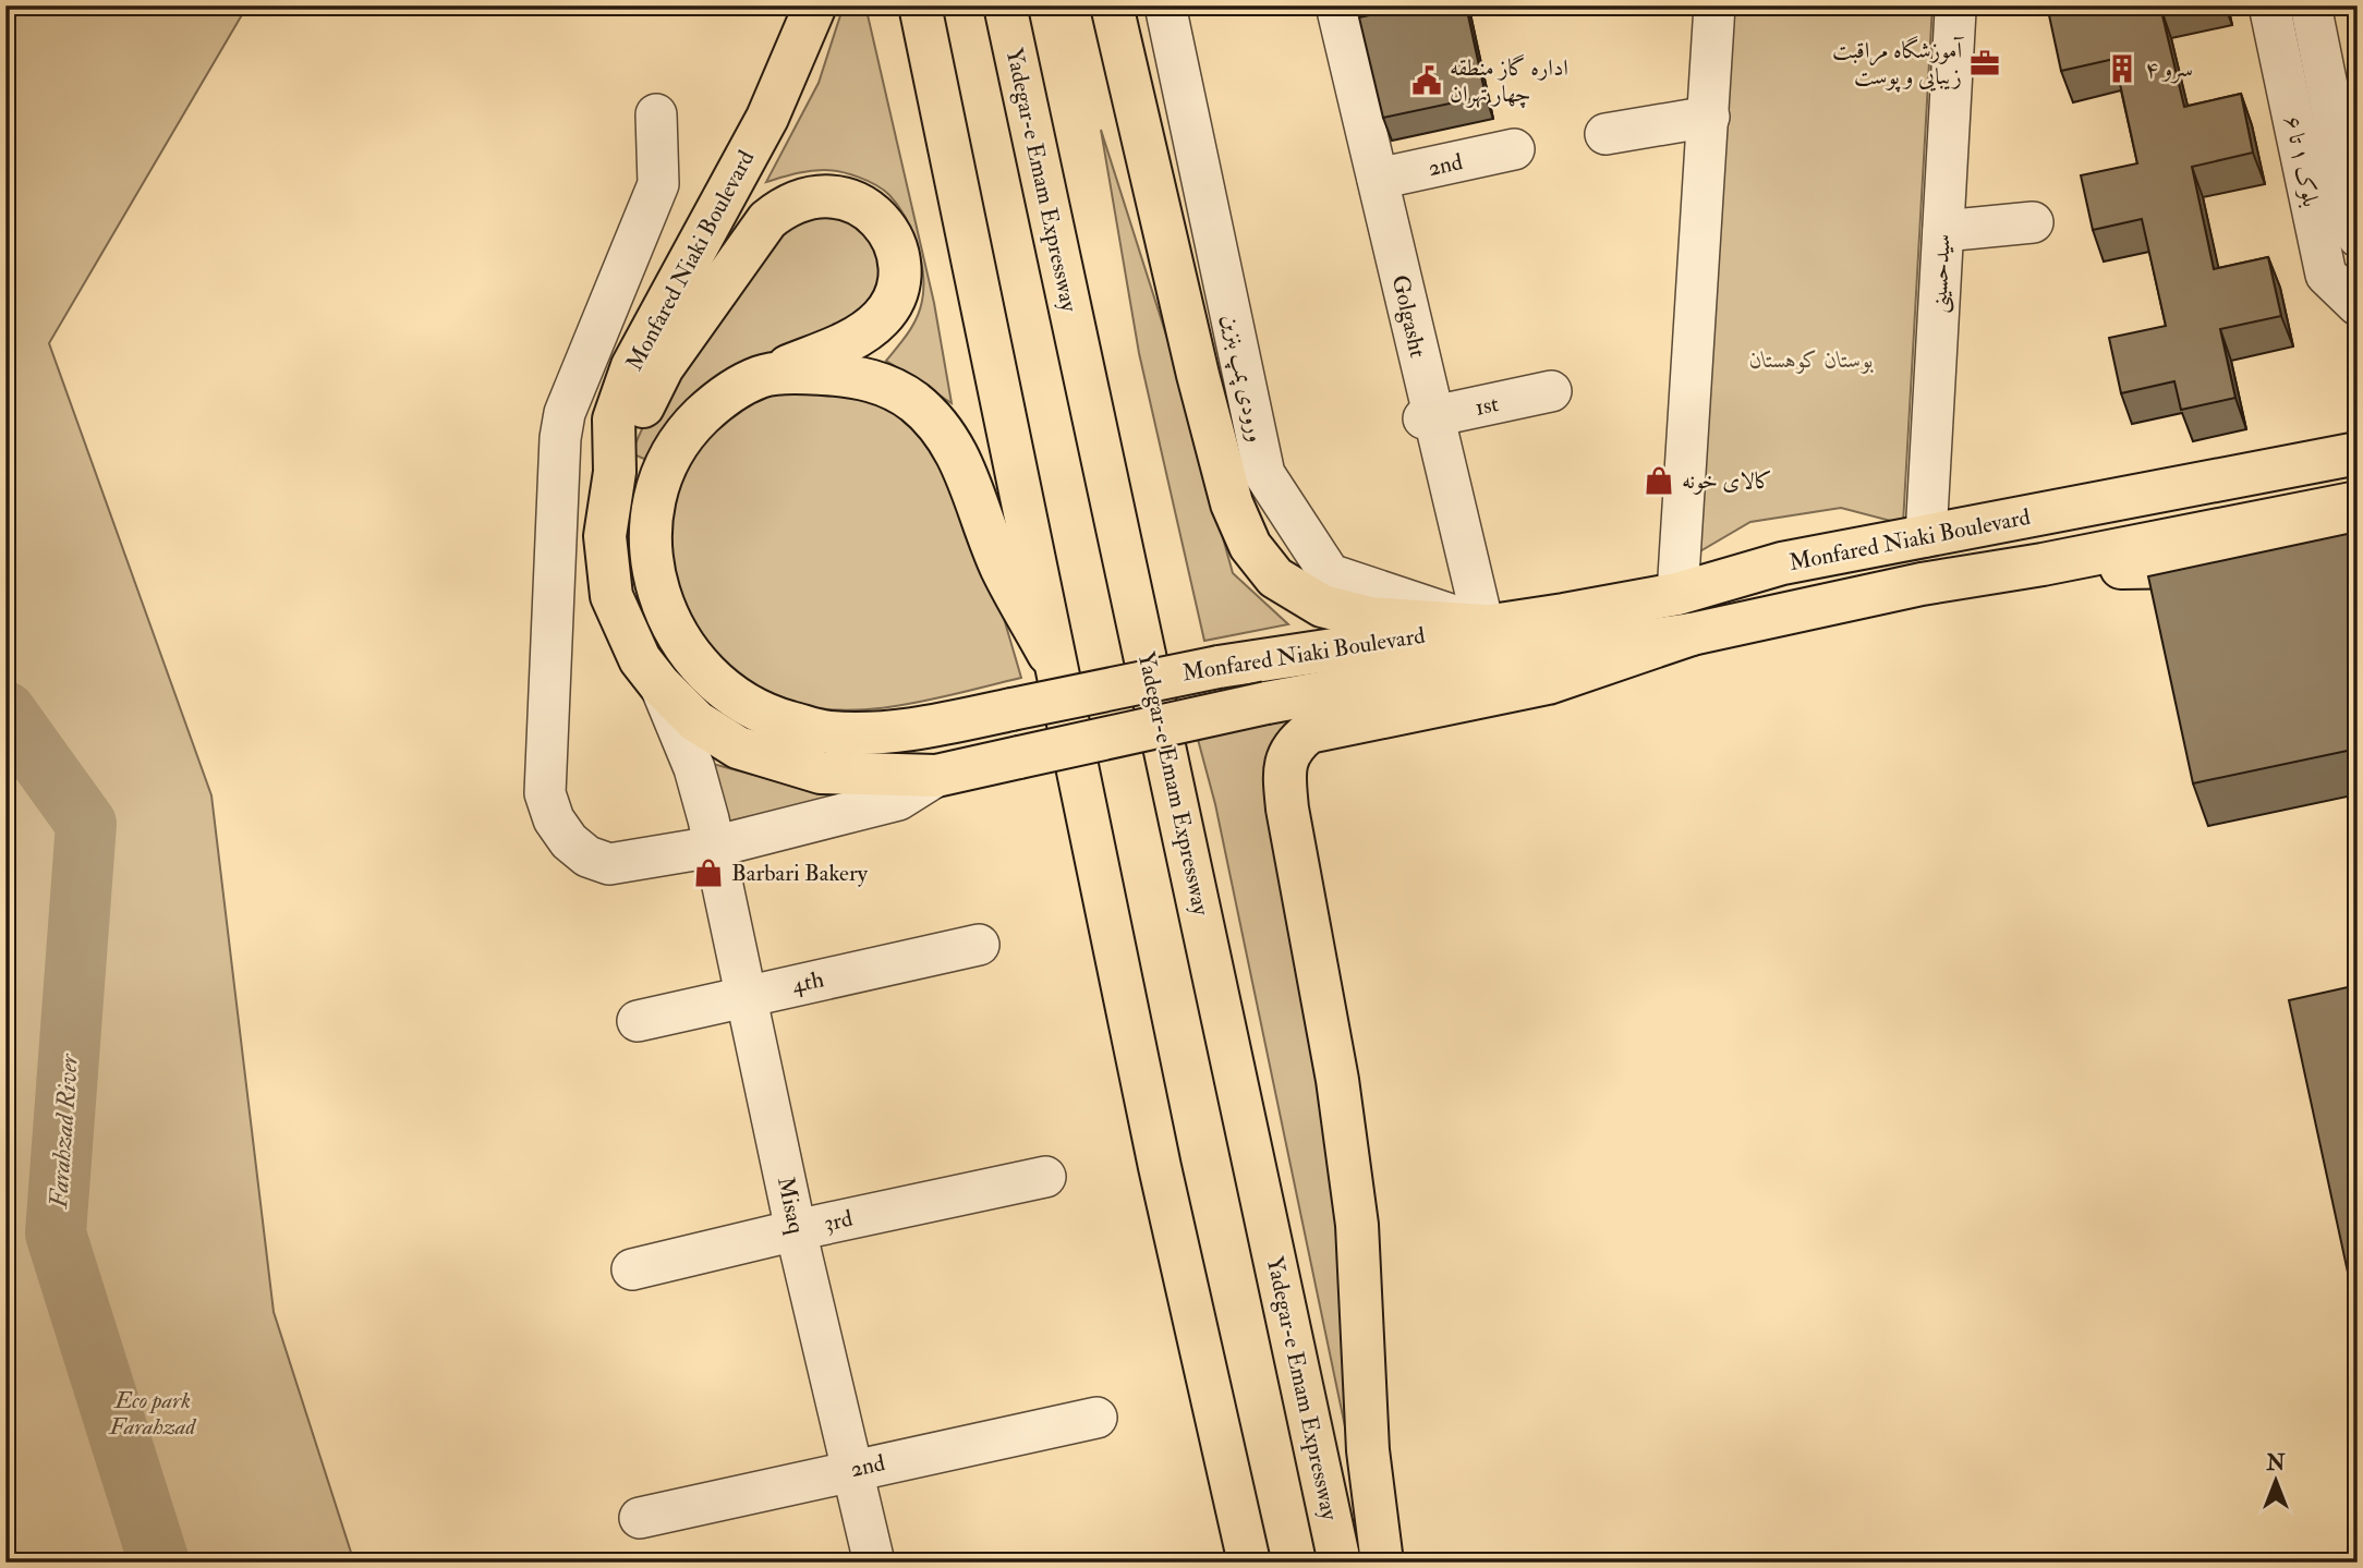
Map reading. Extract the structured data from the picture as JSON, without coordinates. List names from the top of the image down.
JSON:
{
  "streets": {
    "main road": ["Yadegar-e Emam Expressway", "Monfared Niaki Boulevard"],
    "street": [
      "بلوک ۱ تا ۶",
      "2nd",
      "سیدحسینی",
      "Golgasht",
      "ورودی پمپ بنزین",
      "1st",
      "4th",
      "Misaq",
      "3rd"
    ]
  },
  "crossings": [
    ["2nd", "Golgasht"],
    ["2nd", "Misaq"],
    ["Monfared Niaki Boulevard", "سیدحسینی"],
    ["Monfared Niaki Boulevard", "Golgasht"],
    ["Monfared Niaki Boulevard", "ورودی پمپ بنزین"],
    ["Monfared Niaki Boulevard", "Misaq"],
    ["Golgasht", "ورودی پمپ بنزین"],
    ["Golgasht", "1st"],
    ["4th", "Misaq"],
    ["Misaq", "3rd"]
  ],
  "water": ["Farahzad River"],
  "parks": ["بوستان کوهستان", "Eco park Farahzad"],
  "places": {
    "office": ["آموزشگاه مراقبت زیبایی و پوست"],
    "building": ["سرو ۴"],
    "public building": ["اداره گاز منطقه چهار تهران"],
    "shop": ["کالای خونه", "Barbari Bakery"]
  },
  "north": "top"
}
